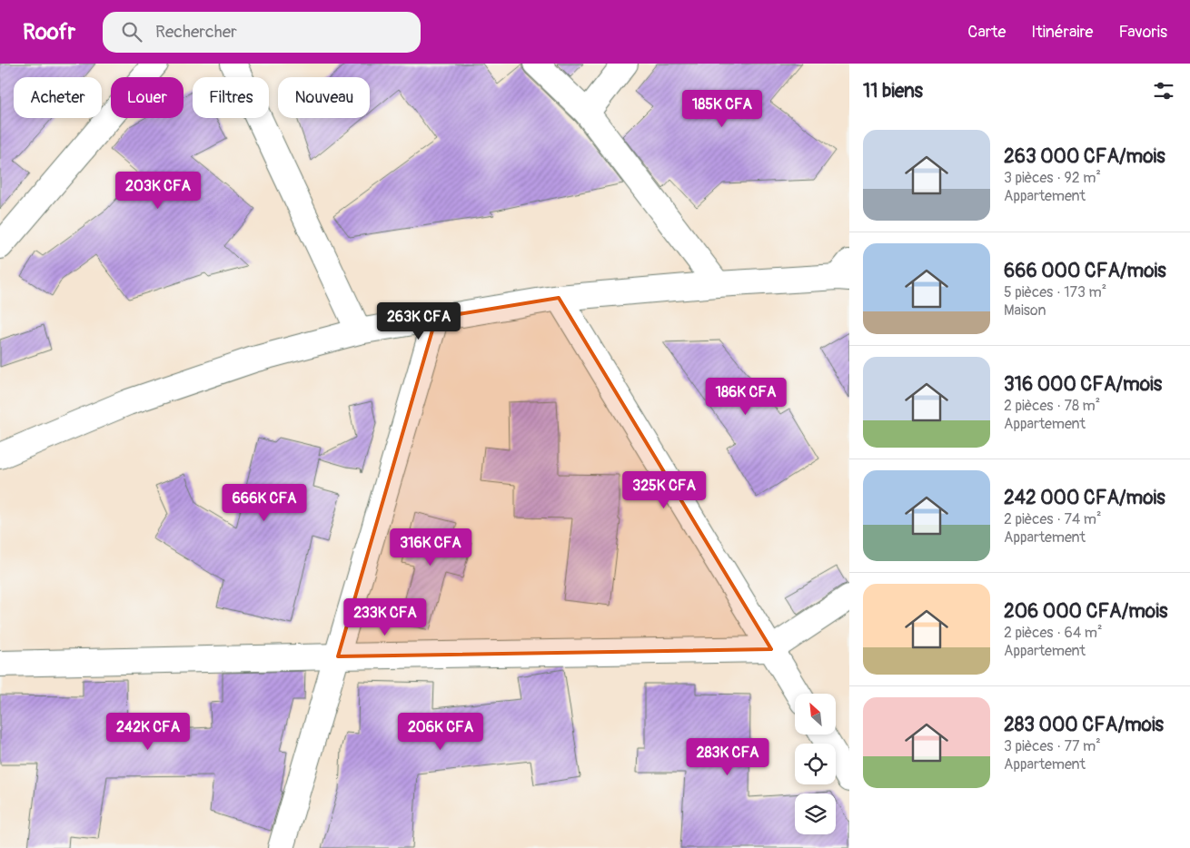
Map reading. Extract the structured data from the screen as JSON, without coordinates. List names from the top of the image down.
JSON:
{
  "north": "top left",
  "page": {
    "header": "Roofr",
    "search": "Rechercher",
    "nav": ["Carte", "Itinéraire", "Favoris"],
    "heading": "11 biens",
    "chip": [
      "Acheter",
      "Louer",
      "Filtres",
      "Nouveau"
    ],
    "price": [
      "185K CFA",
      "203K CFA",
      "263K CFA",
      "186K CFA",
      "325K CFA",
      "666K CFA",
      "316K CFA",
      "233K CFA",
      "242K CFA",
      "206K CFA",
      "283K CFA"
    ],
    "list": [
      {
        "name": "263 000 CFA/mois",
        "note": "3 pièces · 92 m² · Appartement"
      },
      {
        "name": "666 000 CFA/mois",
        "note": "5 pièces · 173 m² · Maison"
      },
      {
        "name": "316 000 CFA/mois",
        "note": "2 pièces · 78 m² · Appartement"
      },
      {
        "name": "242 000 CFA/mois",
        "note": "2 pièces · 74 m² · Appartement"
      },
      {
        "name": "206 000 CFA/mois",
        "note": "2 pièces · 64 m² · Appartement"
      },
      {
        "name": "283 000 CFA/mois",
        "note": "3 pièces · 77 m² · Appartement"
      }
    ]
  }
}
